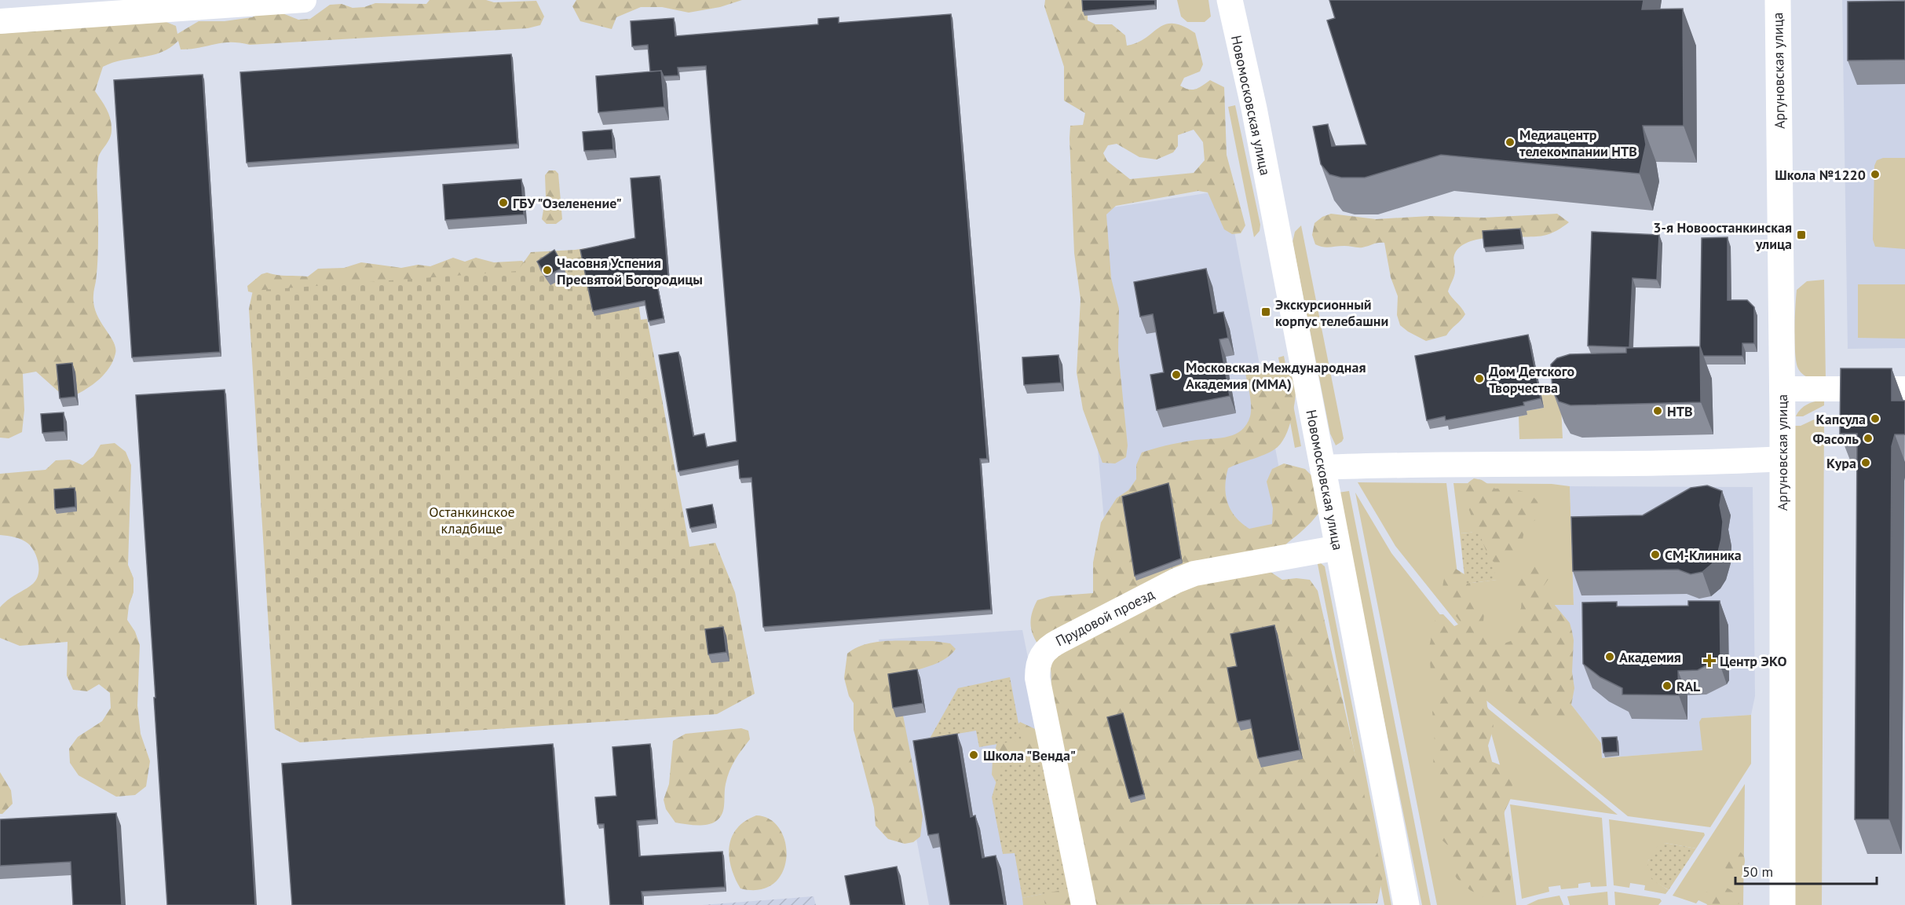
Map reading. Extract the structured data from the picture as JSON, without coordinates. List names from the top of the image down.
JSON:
{
  "streets": {
    "main road": ["Аргуновская улица", "Новомосковская улица"],
    "street": ["Прудовой проезд"]
  },
  "crossings": [
    ["Новомосковская улица", "Прудовой проезд"]
  ],
  "parks": ["Останкинское кладбище"],
  "places": {
    "other": [
      "Медиацентр телекомпании НТВ",
      "Школа №1220",
      "ГБУ \"Озеленение\"",
      "Часовня Успения Пресвятой Богородицы",
      "Московская Международная Академия (ММА)",
      "Дом Детского Творчества",
      "НТВ",
      "Капсула",
      "Фасоль",
      "Кура",
      "СМ-Клиника",
      "Академия",
      "RAL",
      "Школа \"Венда\""
    ],
    "transit": ["3-я Новоостанкинская улица", "Экскурсионный корпус телебашни"],
    "health": ["Центр ЭКО"]
  },
  "scale_bar": "50 m"
}
